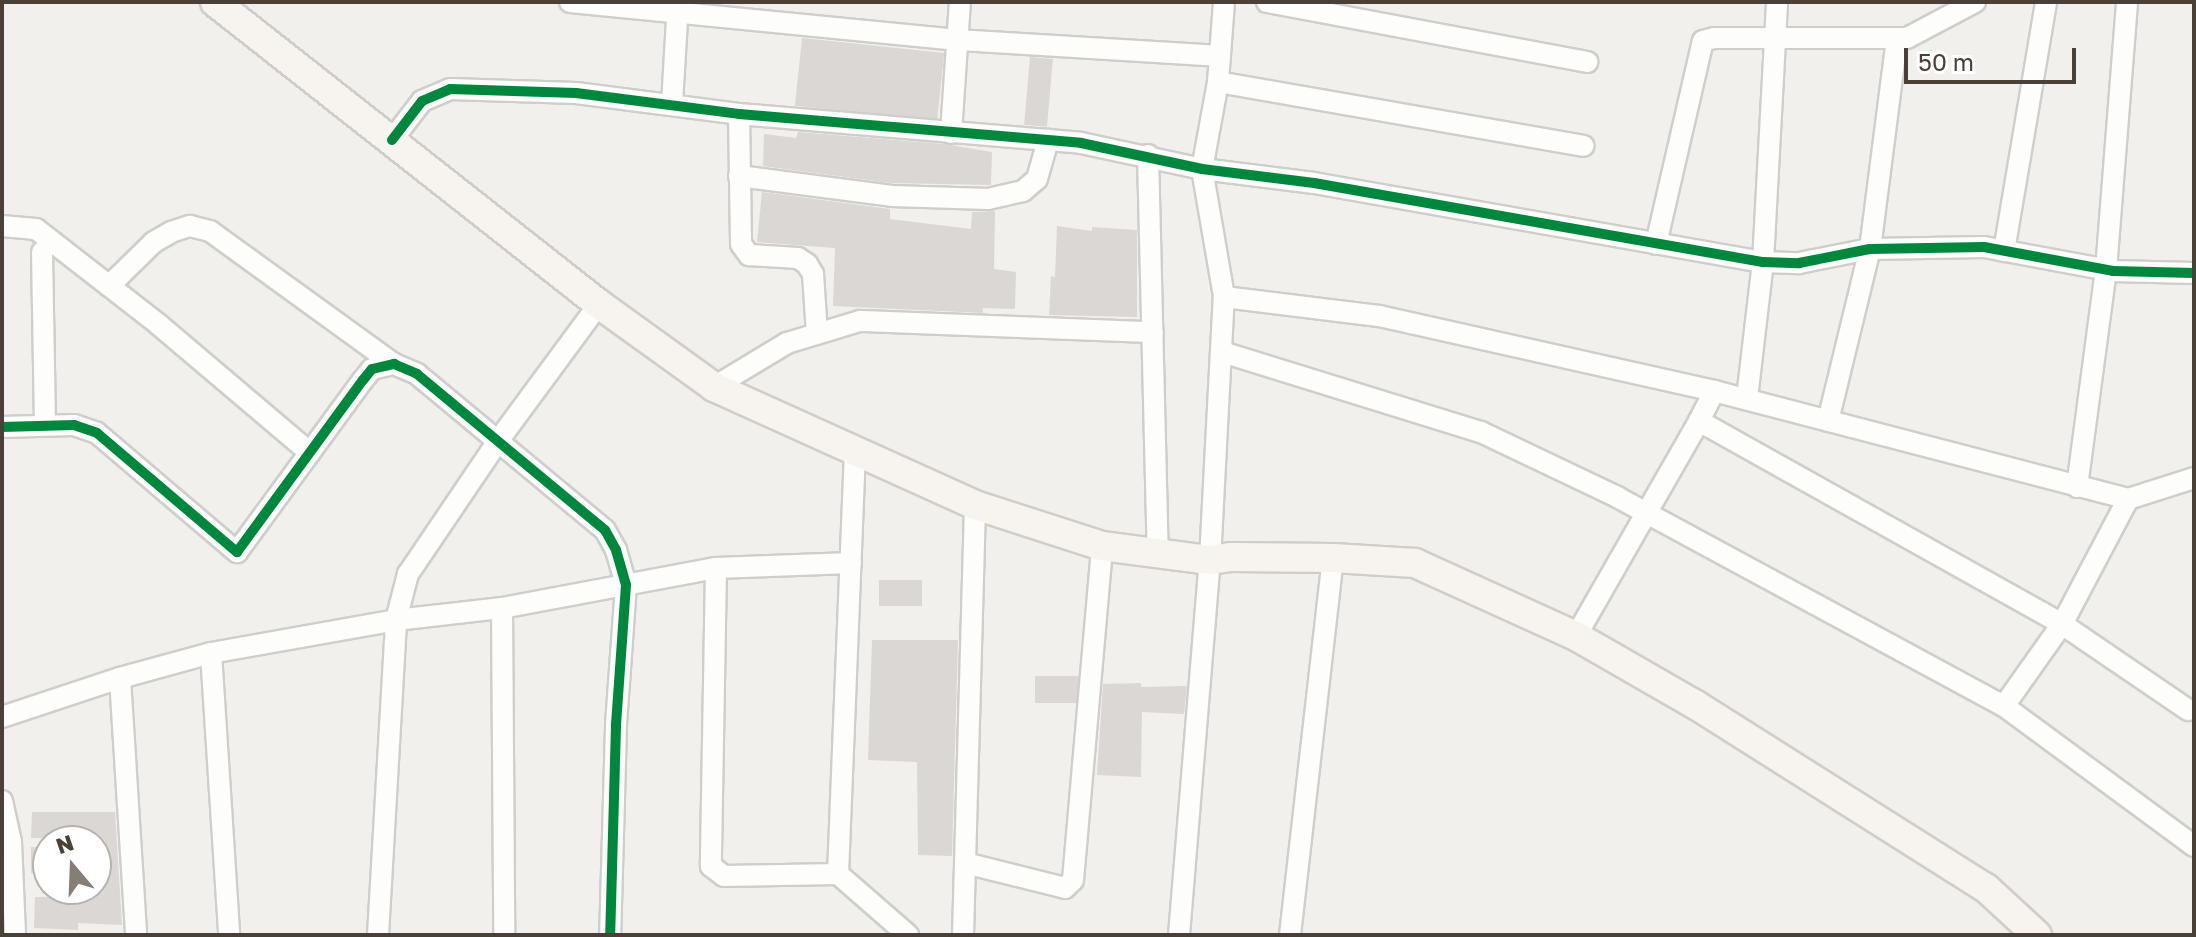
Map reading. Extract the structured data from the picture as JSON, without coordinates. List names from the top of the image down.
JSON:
{
  "scale_bar": "50 m",
  "north": "top"
}
